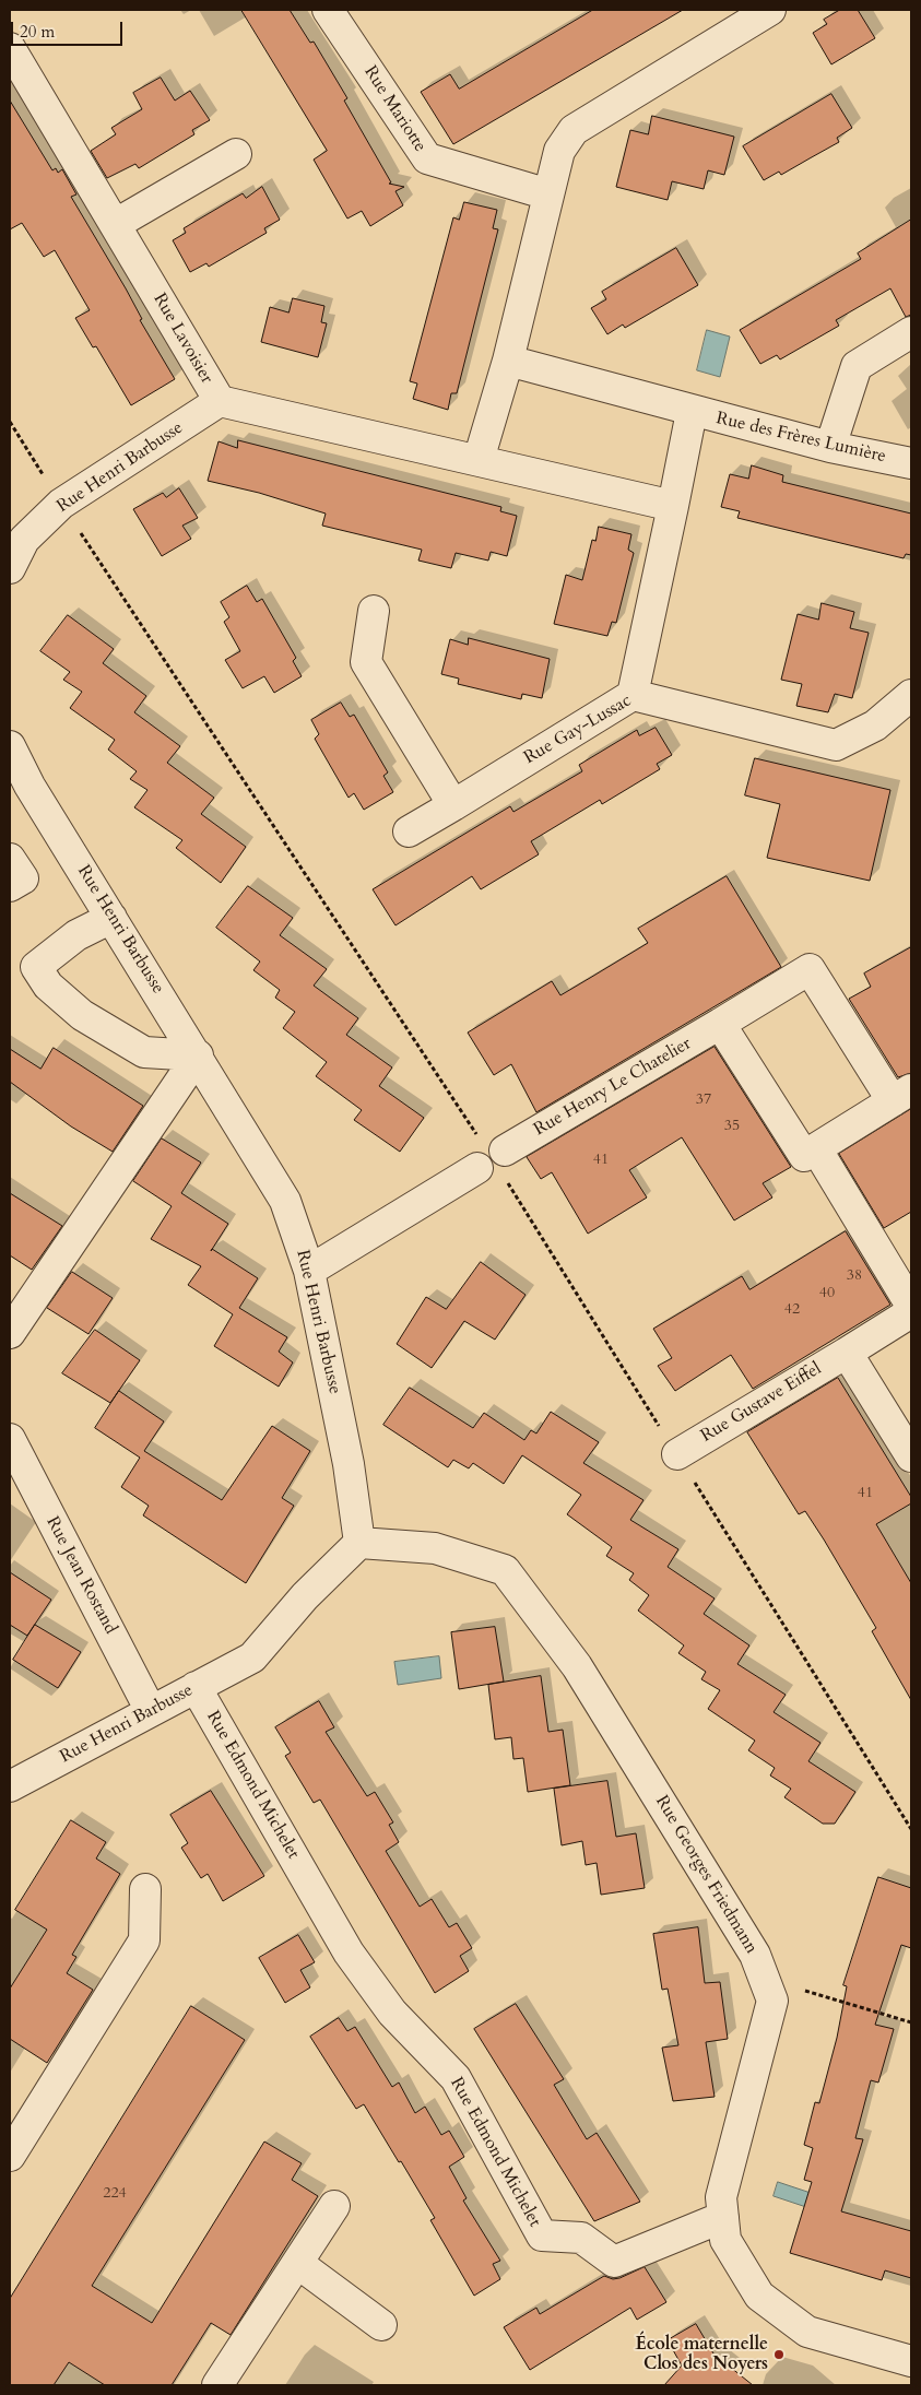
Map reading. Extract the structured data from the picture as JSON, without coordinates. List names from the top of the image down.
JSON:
{
  "streets": {
    "street": [
      "Rue Mariotte",
      "Rue Lavoisier",
      "Rue des Frères Lumière",
      "Rue Henri Barbusse",
      "Rue Gay-Lussac",
      "Rue Henry Le Chatelier",
      "Rue Gustave Eiffel",
      "Rue Jean Rostand",
      "Rue Edmond Michelet",
      "Rue Georges Friedmann"
    ]
  },
  "crossings": [
    ["Rue Lavoisier", "Rue Henri Barbusse"],
    ["Rue Henri Barbusse", "Rue Henry Le Chatelier"],
    ["Rue Henri Barbusse", "Rue Jean Rostand"],
    ["Rue Henri Barbusse", "Rue Edmond Michelet"],
    ["Rue Henri Barbusse", "Rue Georges Friedmann"],
    ["Rue Edmond Michelet", "Rue Georges Friedmann"]
  ],
  "places": ["École maternelle Clos des Noyers"],
  "house_numbers": [
    "37",
    "35",
    "41",
    "38",
    "40",
    "42",
    "41",
    "224"
  ],
  "scale_bar": "20 m"
}
